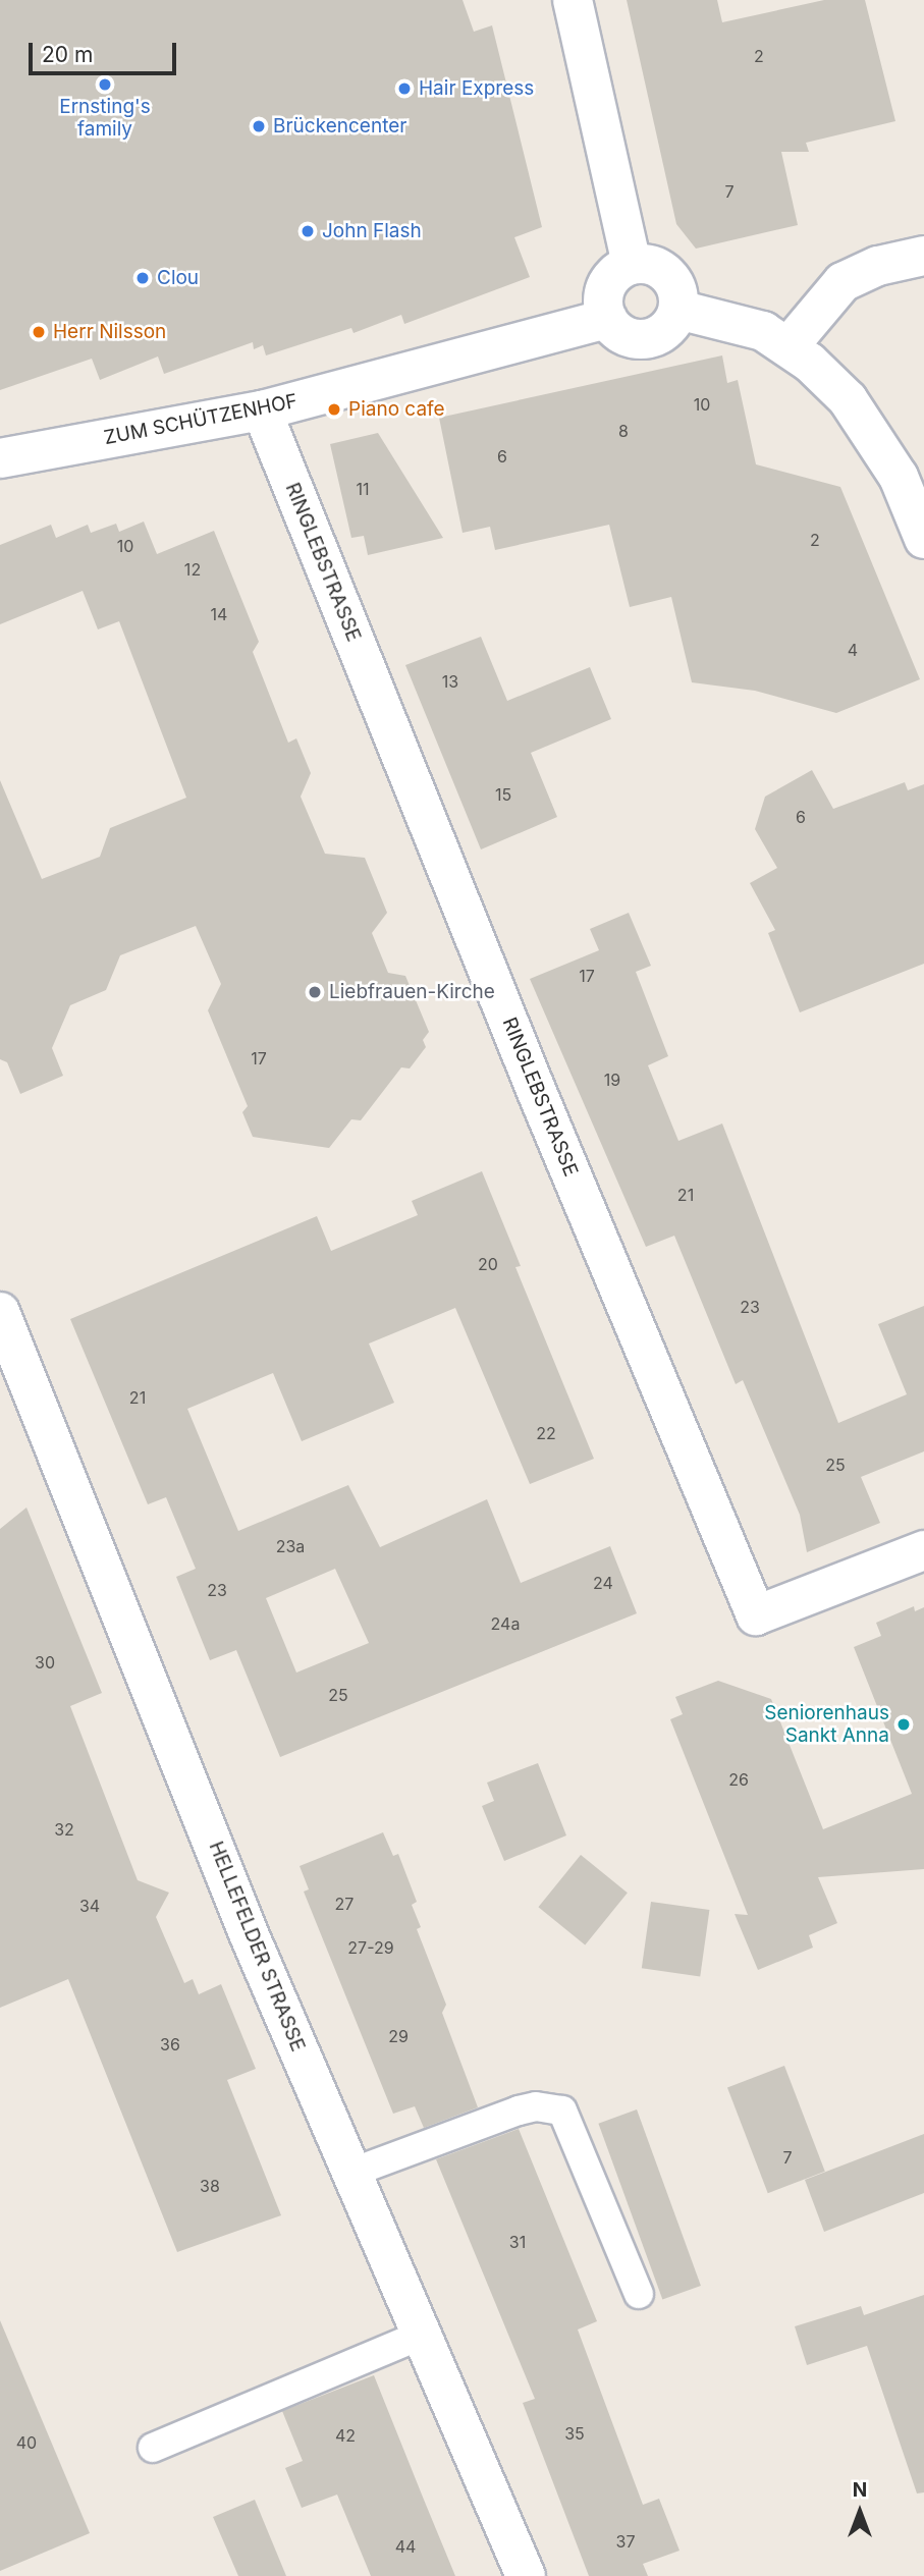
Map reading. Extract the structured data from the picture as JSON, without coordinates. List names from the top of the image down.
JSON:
{
  "streets": {
    "street": ["ZUM SCHÜTZENHOF", "RINGLEBSTRASSE", "HELLEFELDER STRASSE"]
  },
  "crossings": [
    ["ZUM SCHÜTZENHOF", "RINGLEBSTRASSE"]
  ],
  "places": [
    "Ernsting's family",
    "Hair Express",
    "Brückencenter",
    "John Flash",
    "Clou",
    "Herr Nilsson",
    "Piano cafe",
    "Liebfrauen-Kirche",
    "Seniorenhaus Sankt Anna"
  ],
  "house_numbers": [
    "2",
    "7",
    "10",
    "8",
    "6",
    "11",
    "2",
    "10",
    "12",
    "14",
    "4",
    "13",
    "15",
    "6",
    "17",
    "17",
    "19",
    "21",
    "20",
    "23",
    "21",
    "22",
    "25",
    "23a",
    "24",
    "23",
    "24a",
    "30",
    "25",
    "26",
    "32",
    "27",
    "34",
    "27-29",
    "29",
    "36",
    "7",
    "38",
    "31",
    "35",
    "42",
    "40",
    "37",
    "44"
  ],
  "scale_bar": "20 m",
  "north": "top"
}
